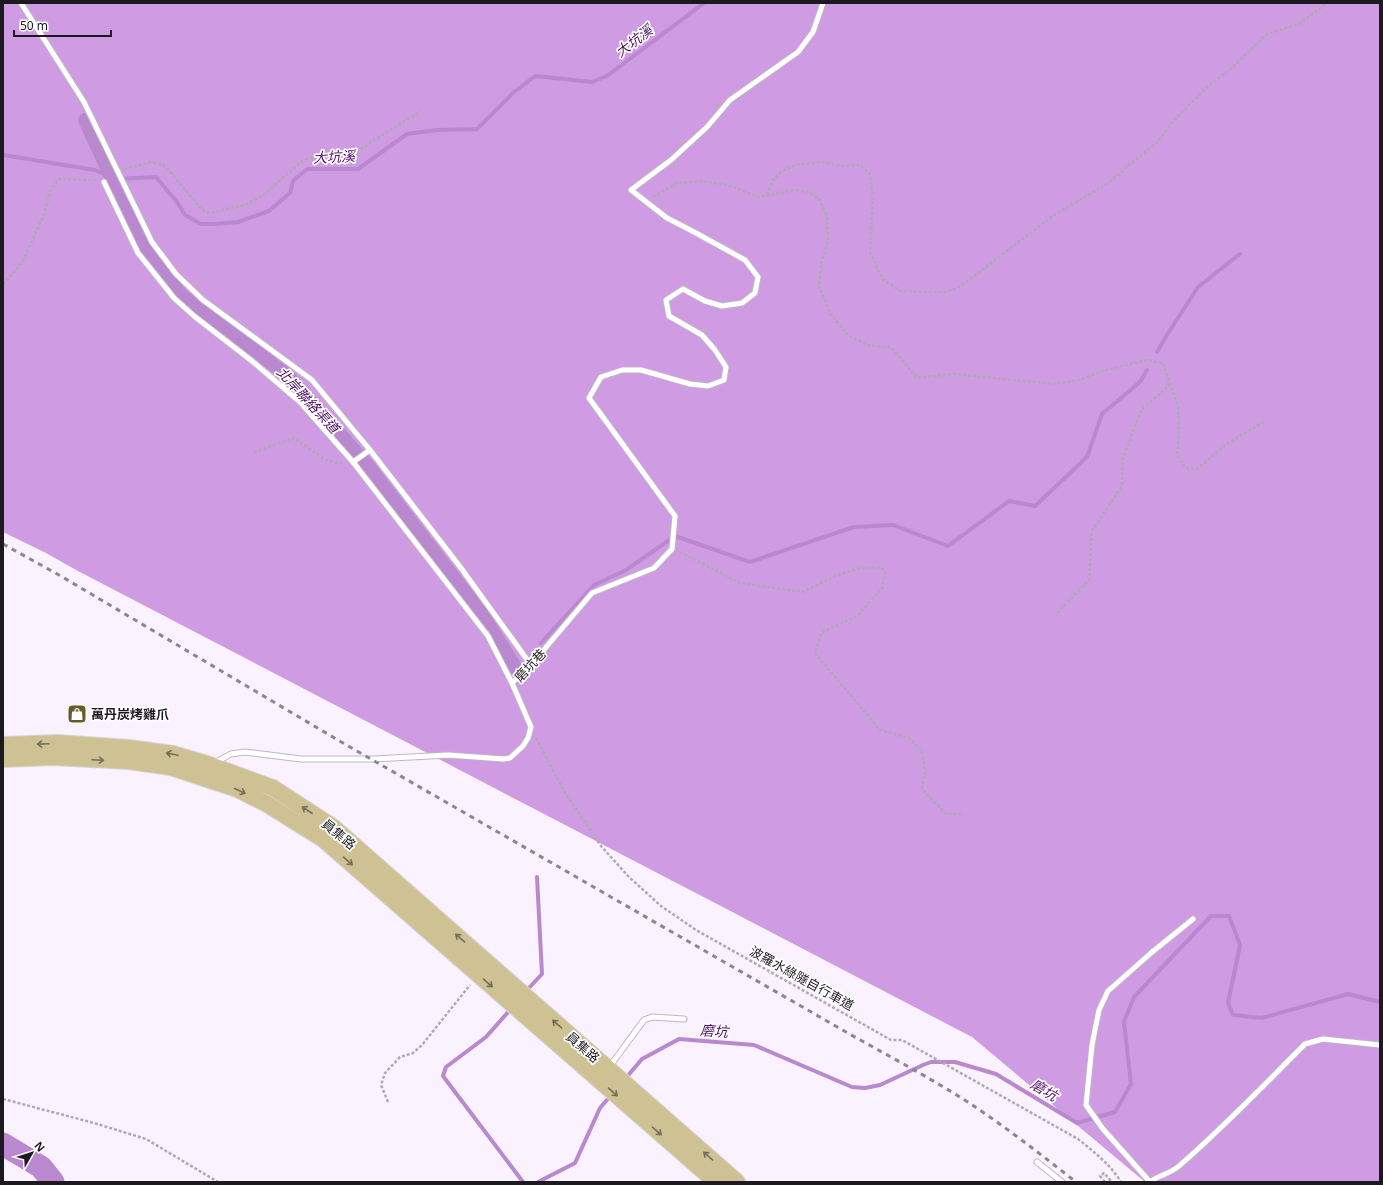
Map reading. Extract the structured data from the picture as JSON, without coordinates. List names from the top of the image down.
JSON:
{
  "streets": {
    "main road": ["員集路"],
    "lane": ["磨坑巷"],
    "path": ["波羅水綠隧自行車道"]
  },
  "crossings": [
    ["磨坑巷", "波羅水綠隧自行車道"]
  ],
  "water": ["大坑溪", "北岸聯絡渠道", "磨坑"],
  "places": {
    "shop": ["萬丹炭烤雞爪"]
  },
  "scale_bar": "50 m",
  "north": "top right"
}
